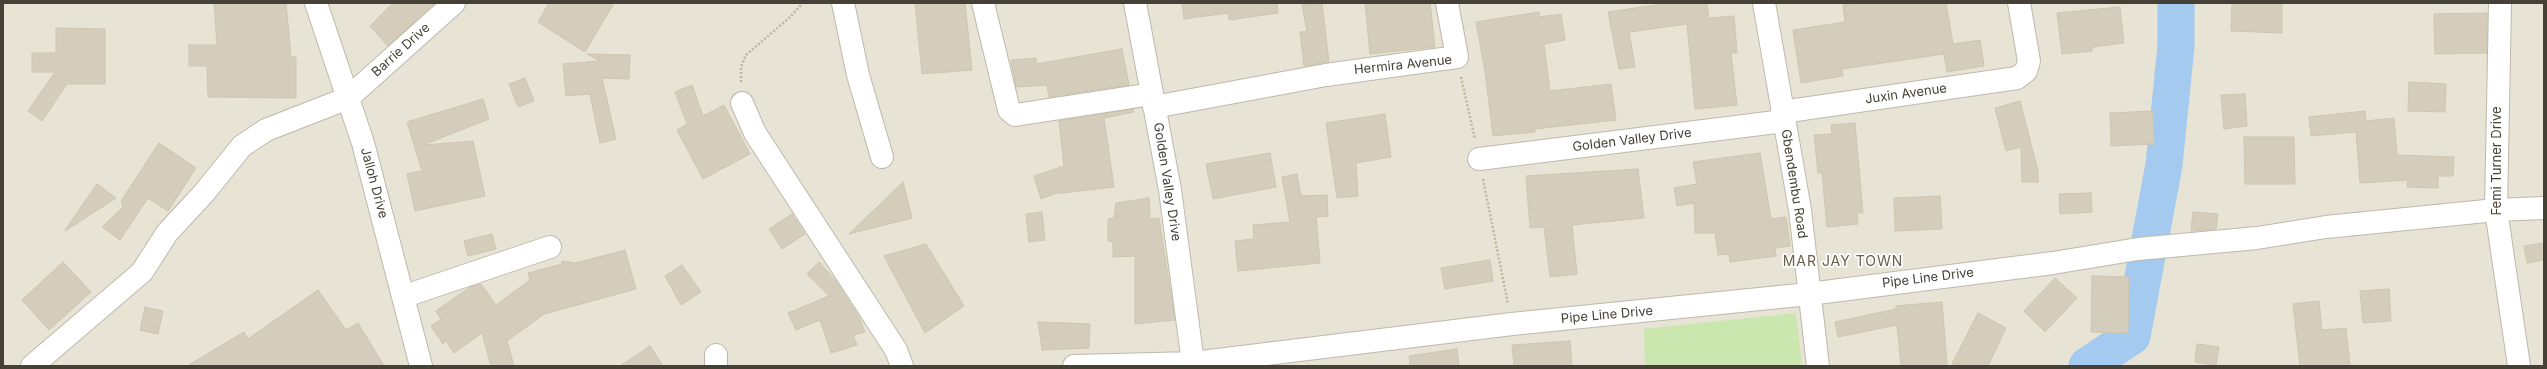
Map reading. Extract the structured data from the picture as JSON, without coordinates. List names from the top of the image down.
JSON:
{
  "streets": {
    "street": [
      "Barrie Drive",
      "Hermira Avenue",
      "Juxin Avenue",
      "Golden Valley Drive",
      "Femi Turner Drive",
      "Jalloh Drive",
      "Gbendembu Road",
      "Pipe Line Drive"
    ]
  },
  "crossings": [
    ["Barrie Drive", "Jalloh Drive"],
    ["Hermira Avenue", "Golden Valley Drive"],
    ["Hermira Avenue", "Pipe Line Drive"],
    ["Juxin Avenue", "Golden Valley Drive"],
    ["Juxin Avenue", "Gbendembu Road"],
    ["Golden Valley Drive", "Gbendembu Road"],
    ["Golden Valley Drive", "Pipe Line Drive"],
    ["Femi Turner Drive", "Pipe Line Drive"],
    ["Gbendembu Road", "Pipe Line Drive"]
  ],
  "districts": ["MAR JAY TOWN"]
}
